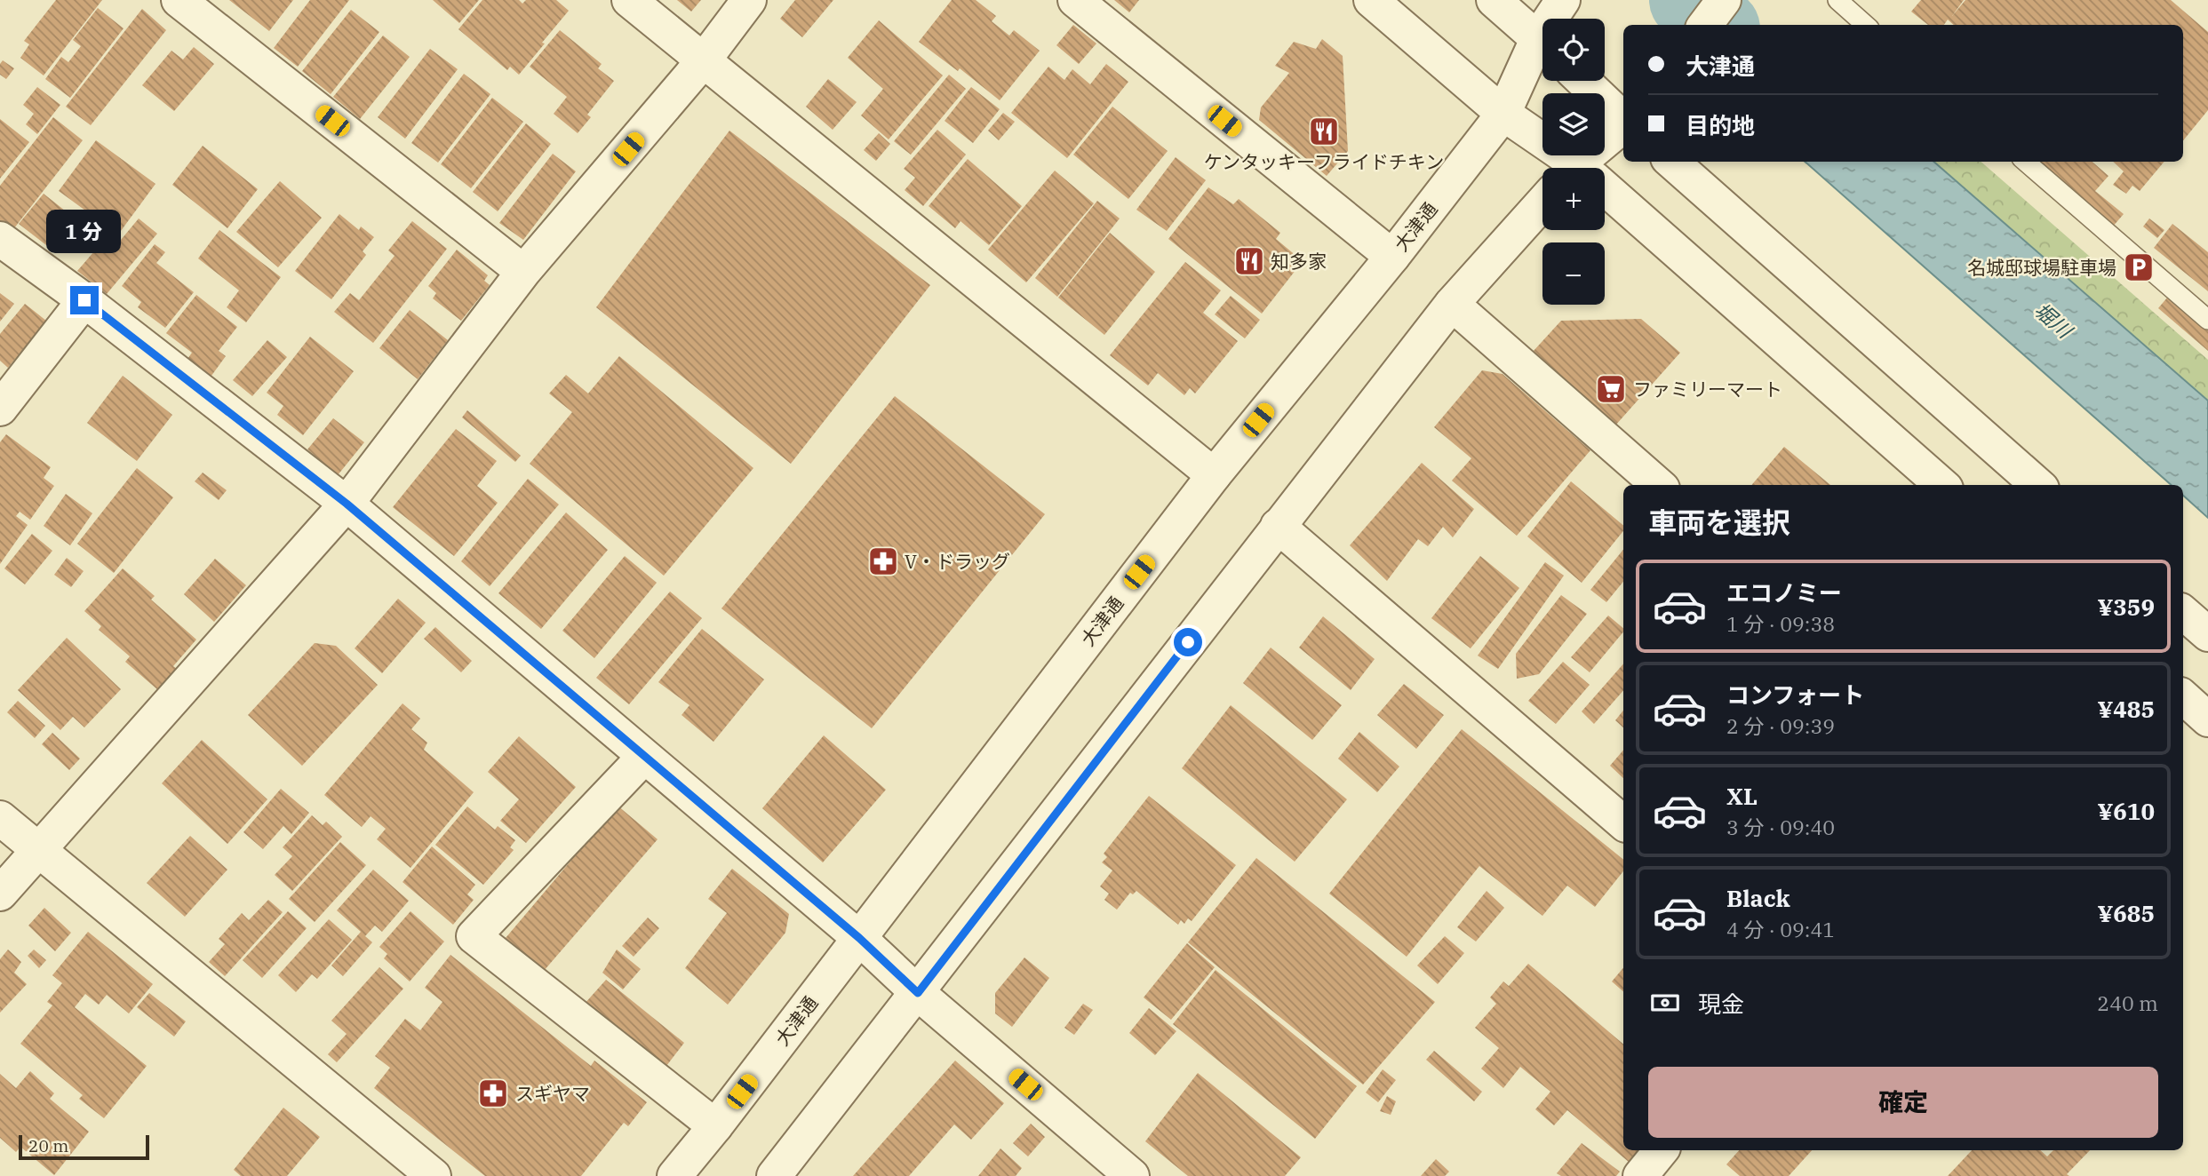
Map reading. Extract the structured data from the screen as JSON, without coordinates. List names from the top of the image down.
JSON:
{
  "streets": {
    "street": ["大津通"]
  },
  "water": ["堀川"],
  "places": {
    "restaurant": ["ケンタッキーフライドチキン", "知多家"],
    "parking": ["名城邸球場駐車場"],
    "supermarket": ["ファミリーマート"],
    "pharmacy": ["V・ドラッグ", "スギヤマ"]
  },
  "scale_bar": "20 m",
  "page": {
    "map_buttons": ["+", "−"],
    "banner": ["大津通", "目的地"],
    "bubble": "1 分",
    "heading": "車両を選択",
    "list": [
      {
        "name": "エコノミー",
        "note": "1 分 · 09:38",
        "value": "¥359"
      },
      {
        "name": "コンフォート",
        "note": "2 分 · 09:39",
        "value": "¥485"
      },
      {
        "name": "XL",
        "note": "3 分 · 09:40",
        "value": "¥610"
      },
      {
        "name": "Black",
        "note": "4 分 · 09:41",
        "value": "¥685"
      }
    ],
    "pay": ["現金", "240 m"],
    "buttons": "確定",
    "scale": "20 m"
  }
}
